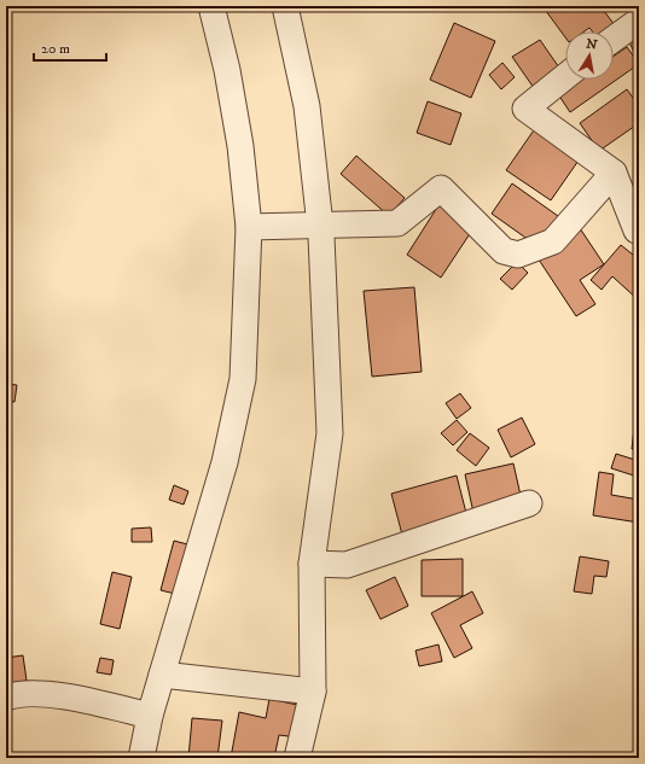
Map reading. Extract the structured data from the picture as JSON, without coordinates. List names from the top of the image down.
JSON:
{
  "scale_bar": "20 m",
  "north": "top"
}
